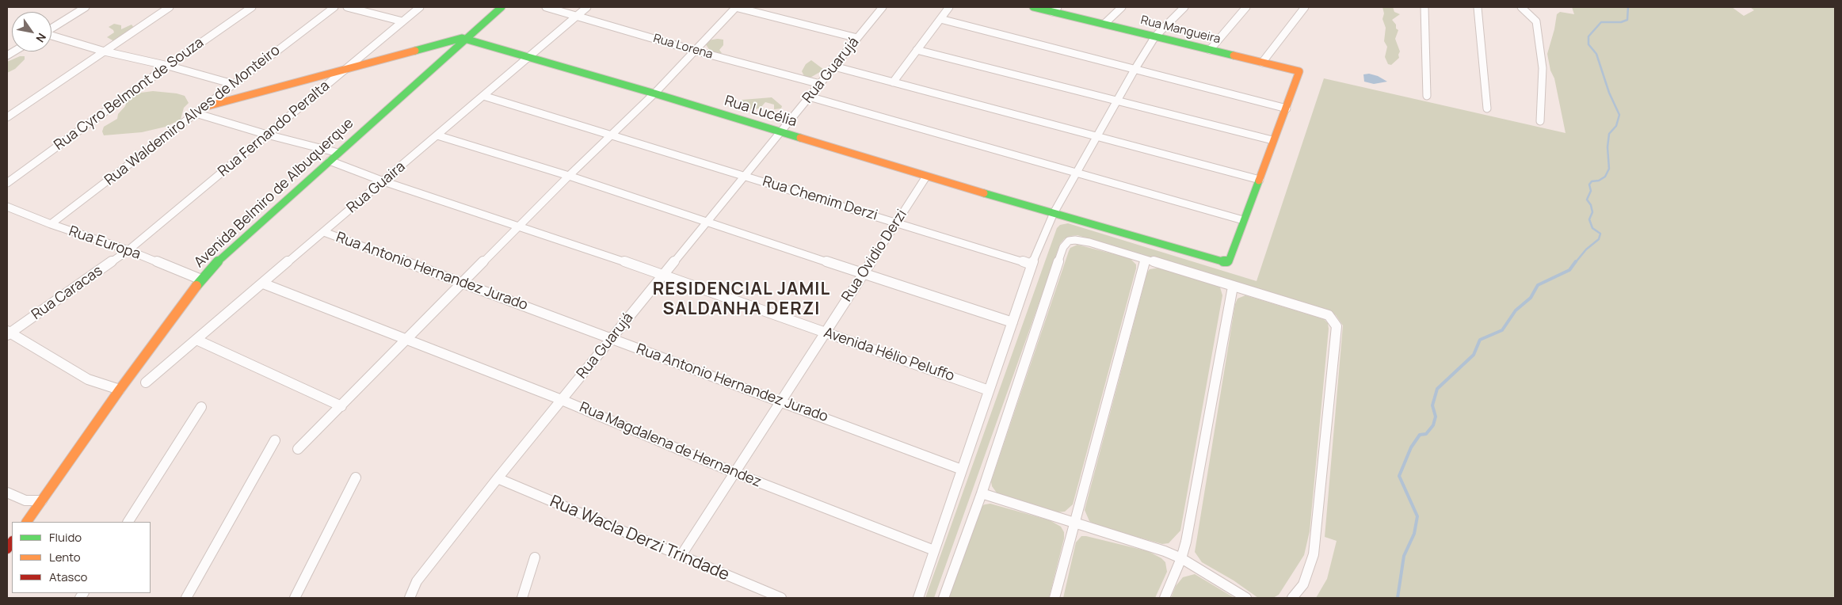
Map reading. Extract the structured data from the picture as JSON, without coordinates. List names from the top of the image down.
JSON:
{
  "streets": {
    "street": [
      "Rua Mangueira",
      "Rua Lorena",
      "Rua Guarujá",
      "Rua Cyro Belmont de Souza",
      "Rua Lucélia",
      "Rua Waldemiro Alves de Monteiro",
      "Rua Fernando Peralta",
      "Rua Guaira",
      "Avenida Belmiro de Albuquerque",
      "Rua Chemim Derzi",
      "Rua Europa",
      "Rua Ovidio Derzi",
      "Rua Antonio Hernandez Jurado",
      "Rua Caracas",
      "Avenida Hélio Peluffo",
      "Rua Magdalena de Hernandez",
      "Rua Wacla Derzi Trindade"
    ]
  },
  "crossings": [
    ["Rua Lorena", "Rua Guarujá"],
    ["Rua Lorena", "Rua Guaira"],
    ["Rua Guarujá", "Rua Lucélia"],
    ["Rua Guarujá", "Rua Chemim Derzi"],
    ["Rua Guarujá", "Rua Antonio Hernandez Jurado"],
    ["Rua Guarujá", "Avenida Hélio Peluffo"],
    ["Rua Guarujá", "Rua Magdalena de Hernandez"],
    ["Rua Guarujá", "Rua Wacla Derzi Trindade"],
    ["Rua Lucélia", "Rua Guaira"],
    ["Rua Lucélia", "Avenida Belmiro de Albuquerque"],
    ["Rua Lucélia", "Rua Ovidio Derzi"],
    ["Rua Waldemiro Alves de Monteiro", "Rua Europa"],
    ["Rua Fernando Peralta", "Rua Europa"],
    ["Rua Fernando Peralta", "Rua Caracas"],
    ["Rua Guaira", "Rua Chemim Derzi"],
    ["Rua Guaira", "Rua Antonio Hernandez Jurado"],
    ["Rua Guaira", "Rua Magdalena de Hernandez"],
    ["Avenida Belmiro de Albuquerque", "Rua Europa"],
    ["Rua Chemim Derzi", "Rua Ovidio Derzi"],
    ["Rua Europa", "Rua Caracas"],
    ["Rua Ovidio Derzi", "Rua Antonio Hernandez Jurado"],
    ["Rua Ovidio Derzi", "Avenida Hélio Peluffo"],
    ["Rua Ovidio Derzi", "Rua Magdalena de Hernandez"],
    ["Rua Ovidio Derzi", "Rua Wacla Derzi Trindade"]
  ],
  "districts": ["RESIDENCIAL JAMIL SALDANHA DERZI"],
  "legend": ["Fluido", "Lento", "Atasco"],
  "north": "bottom right"
}
